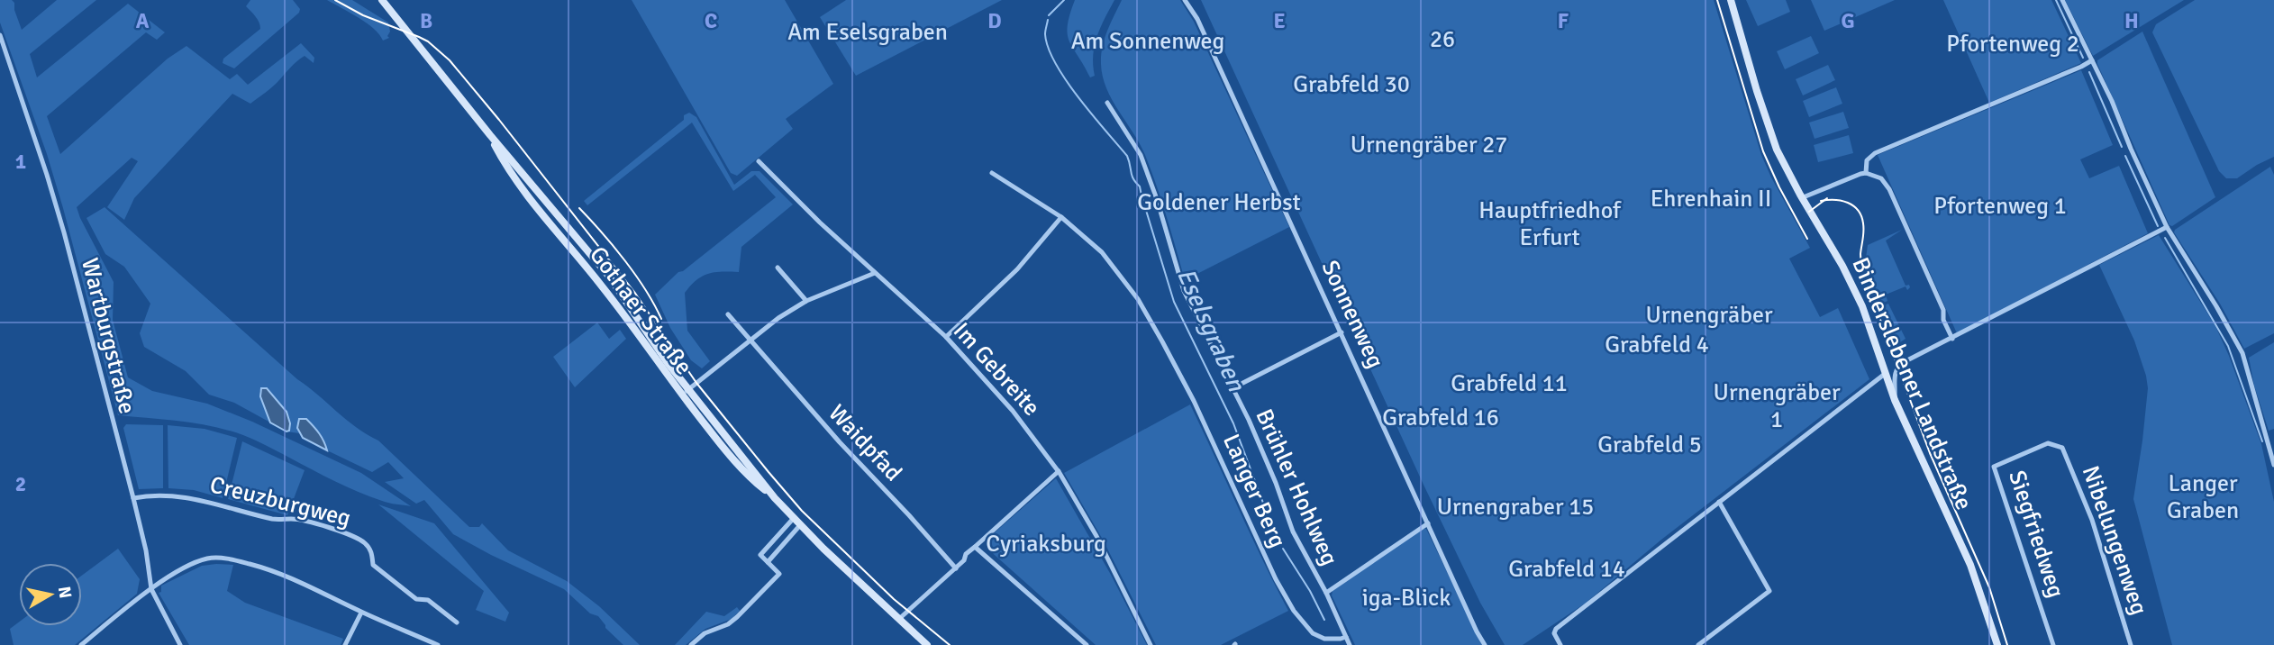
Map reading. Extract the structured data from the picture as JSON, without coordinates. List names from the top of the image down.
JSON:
{
  "streets": {
    "main road": ["Gothaer Straße", "Binderslebener Landstraße"],
    "street": [
      "Sonnenweg",
      "Wartburgstraße",
      "Im Gebreite",
      "Waidpfad",
      "Brühler Hohlweg",
      "Langer Berg",
      "Creuzburgweg",
      "Siegfriedweg",
      "Nibelungenweg"
    ]
  },
  "crossings": [
    ["Wartburgstraße", "Creuzburgweg"],
    ["Brühler Hohlweg", "Langer Berg"],
    ["Siegfriedweg", "Nibelungenweg"]
  ],
  "water": ["Eselsgraben"],
  "parks": [
    "Am Eselsgraben",
    "26",
    "Am Sonnenweg",
    "Pfortenweg 2",
    "Grabfeld 30",
    "Urnengräber 27",
    "Ehrenhain II",
    "Goldener Herbst",
    "Pfortenweg 1",
    "Hauptfriedhof Erfurt",
    "Urnengräber",
    "Grabfeld 4",
    "Grabfeld 11",
    "Urnengräber 1",
    "Grabfeld 16",
    "Grabfeld 5",
    "Langer Graben",
    "Urnengraber 15",
    "Cyriaksburg",
    "Grabfeld 14",
    "iga-Blick"
  ],
  "north": "right",
  "grid": {
    "columns": [
      "A",
      "B",
      "C",
      "D",
      "E",
      "F",
      "G",
      "H"
    ],
    "rows": ["1", "2"]
  }
}
